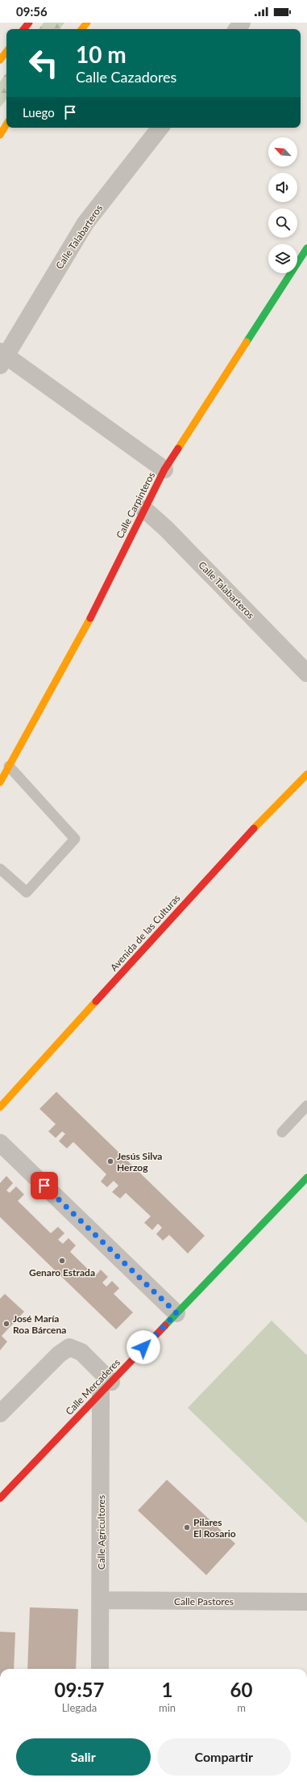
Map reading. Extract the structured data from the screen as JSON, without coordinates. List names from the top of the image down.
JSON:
{
  "streets": {
    "street": [
      "Calle Talabarteros",
      "Calle Carpinteros",
      "Avenida de las Culturas",
      "Calle Mercaderes",
      "Calle Agricultores",
      "Calle Pastores"
    ]
  },
  "crossings": [
    ["Calle Talabarteros", "Calle Carpinteros"],
    ["Calle Mercaderes", "Calle Agricultores"],
    ["Calle Agricultores", "Calle Pastores"]
  ],
  "places": [
    "Jesús Silva Herzog",
    "Genaro Estrada",
    "José María Roa Bárcena",
    "Pilares El Rosario"
  ],
  "north": "top left",
  "page": {
    "status": "09:56",
    "turn": ["10 m", "Calle Cazadores"],
    "then": "Luego",
    "eta": [
      "09:57",
      "Llegada",
      "1",
      "min",
      "60",
      "m"
    ],
    "buttons": ["Salir", "Compartir"]
  }
}
